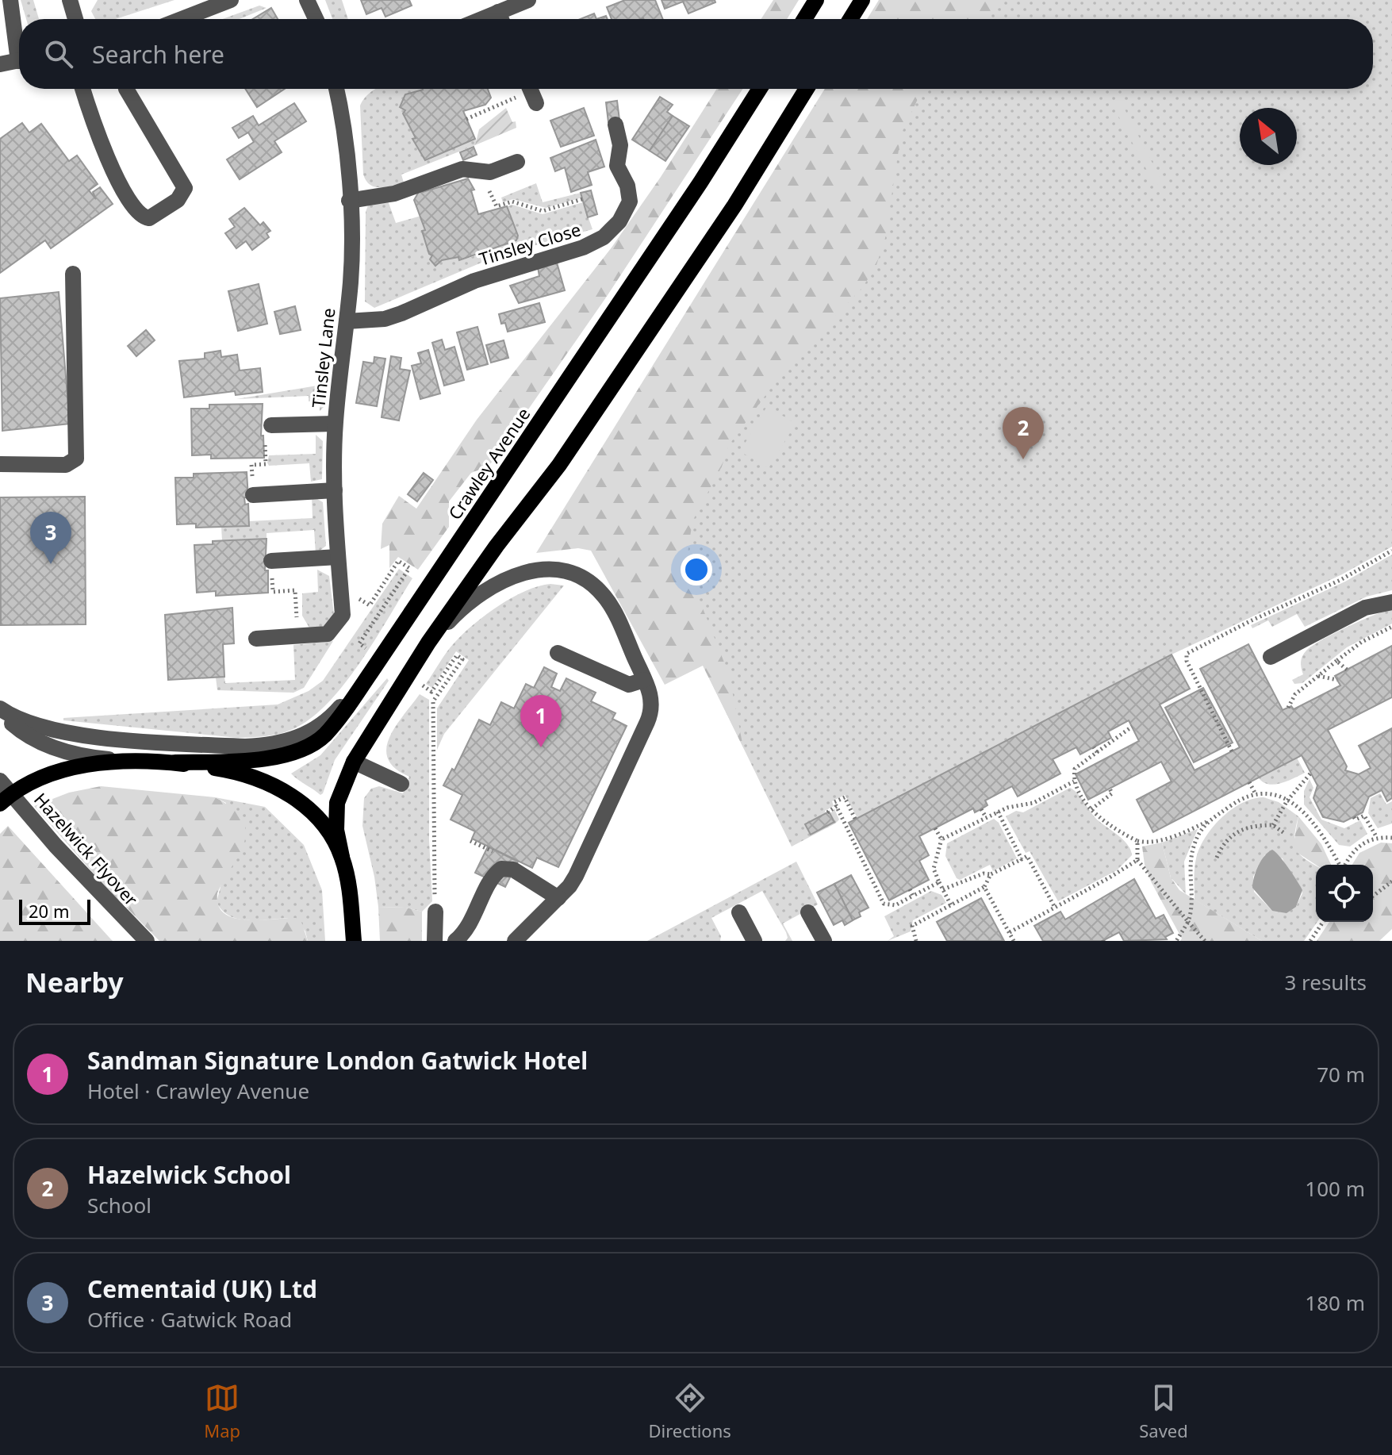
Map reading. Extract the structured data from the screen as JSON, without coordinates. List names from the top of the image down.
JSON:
{
  "streets": {
    "main road": ["Crawley Avenue"],
    "street": ["Tinsley Close", "Tinsley Lane", "Hazelwick Flyover"]
  },
  "crossings": [
    ["Tinsley Close", "Tinsley Lane"]
  ],
  "scale_bar": "20 m",
  "north": "top left",
  "page": {
    "search": "Search here",
    "pins": ["2", "3", "1"],
    "scale": "20 m",
    "heading": ["Nearby", "3 results"],
    "list": [
      {
        "mark": "1",
        "name": "Sandman Signature London Gatwick Hotel",
        "note": "Hotel · Crawley Avenue",
        "value": "70 m"
      },
      {
        "mark": "2",
        "name": "Hazelwick School",
        "note": "School",
        "value": "100 m"
      },
      {
        "mark": "3",
        "name": "Cementaid (UK) Ltd",
        "note": "Office · Gatwick Road",
        "value": "180 m"
      }
    ],
    "nav": ["Map", "Directions", "Saved"]
  }
}
